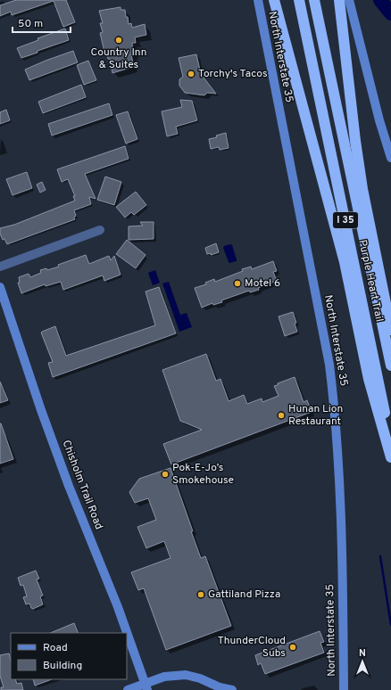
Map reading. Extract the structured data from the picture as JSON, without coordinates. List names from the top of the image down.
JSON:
{
  "streets": {
    "highway": ["I 35", "Purple Heart Trail"],
    "main road": ["North Interstate 35", "Chisholm Trail Road"]
  },
  "places": [
    "Country Inn & Suites",
    "Torchy's Tacos",
    "Motel 6",
    "Hunan Lion Restaurant",
    "Pok-E-Jo’s Smokehouse",
    "Gattiland Pizza",
    "ThunderCloud Subs"
  ],
  "legend": ["Road", "Building"],
  "scale_bar": "50 m",
  "north": "top"
}
